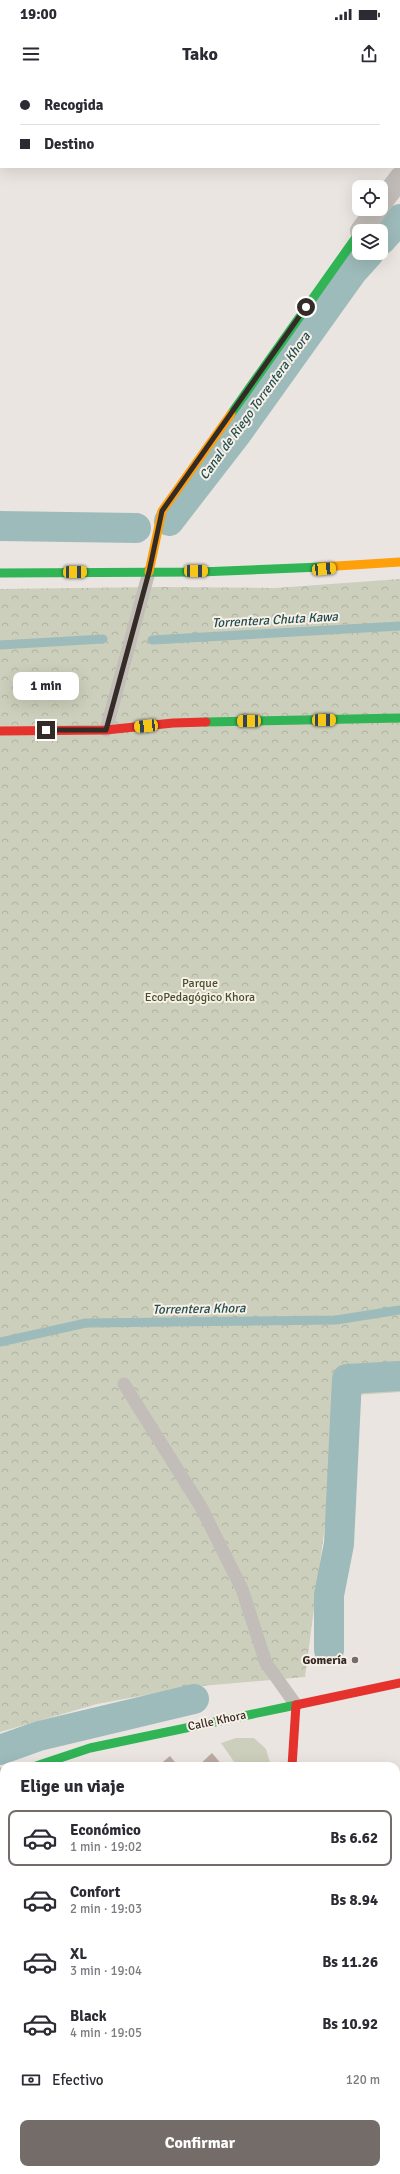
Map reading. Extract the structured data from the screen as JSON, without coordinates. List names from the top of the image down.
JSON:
{
  "streets": {
    "street": ["Calle Khora"]
  },
  "water": ["Canal de Riego Torrentera Khora", "Torrentera Chuta Kawa", "Torrentera Khora"],
  "parks": ["Parque EcoPedagógico Khora"],
  "places": ["Gomería"],
  "page": {
    "status": "19:00",
    "header": "Tako",
    "banner": ["Recogida", "Destino"],
    "bubble": "1 min",
    "heading": "Elige un viaje",
    "list": [
      {
        "name": "Económico",
        "note": "1 min · 19:02",
        "value": "Bs 6.62"
      },
      {
        "name": "Confort",
        "note": "2 min · 19:03",
        "value": "Bs 8.94"
      },
      {
        "name": "XL",
        "note": "3 min · 19:04",
        "value": "Bs 11.26"
      },
      {
        "name": "Black",
        "note": "4 min · 19:05",
        "value": "Bs 10.92"
      }
    ],
    "pay": ["Efectivo", "120 m"],
    "buttons": "Confirmar"
  }
}
